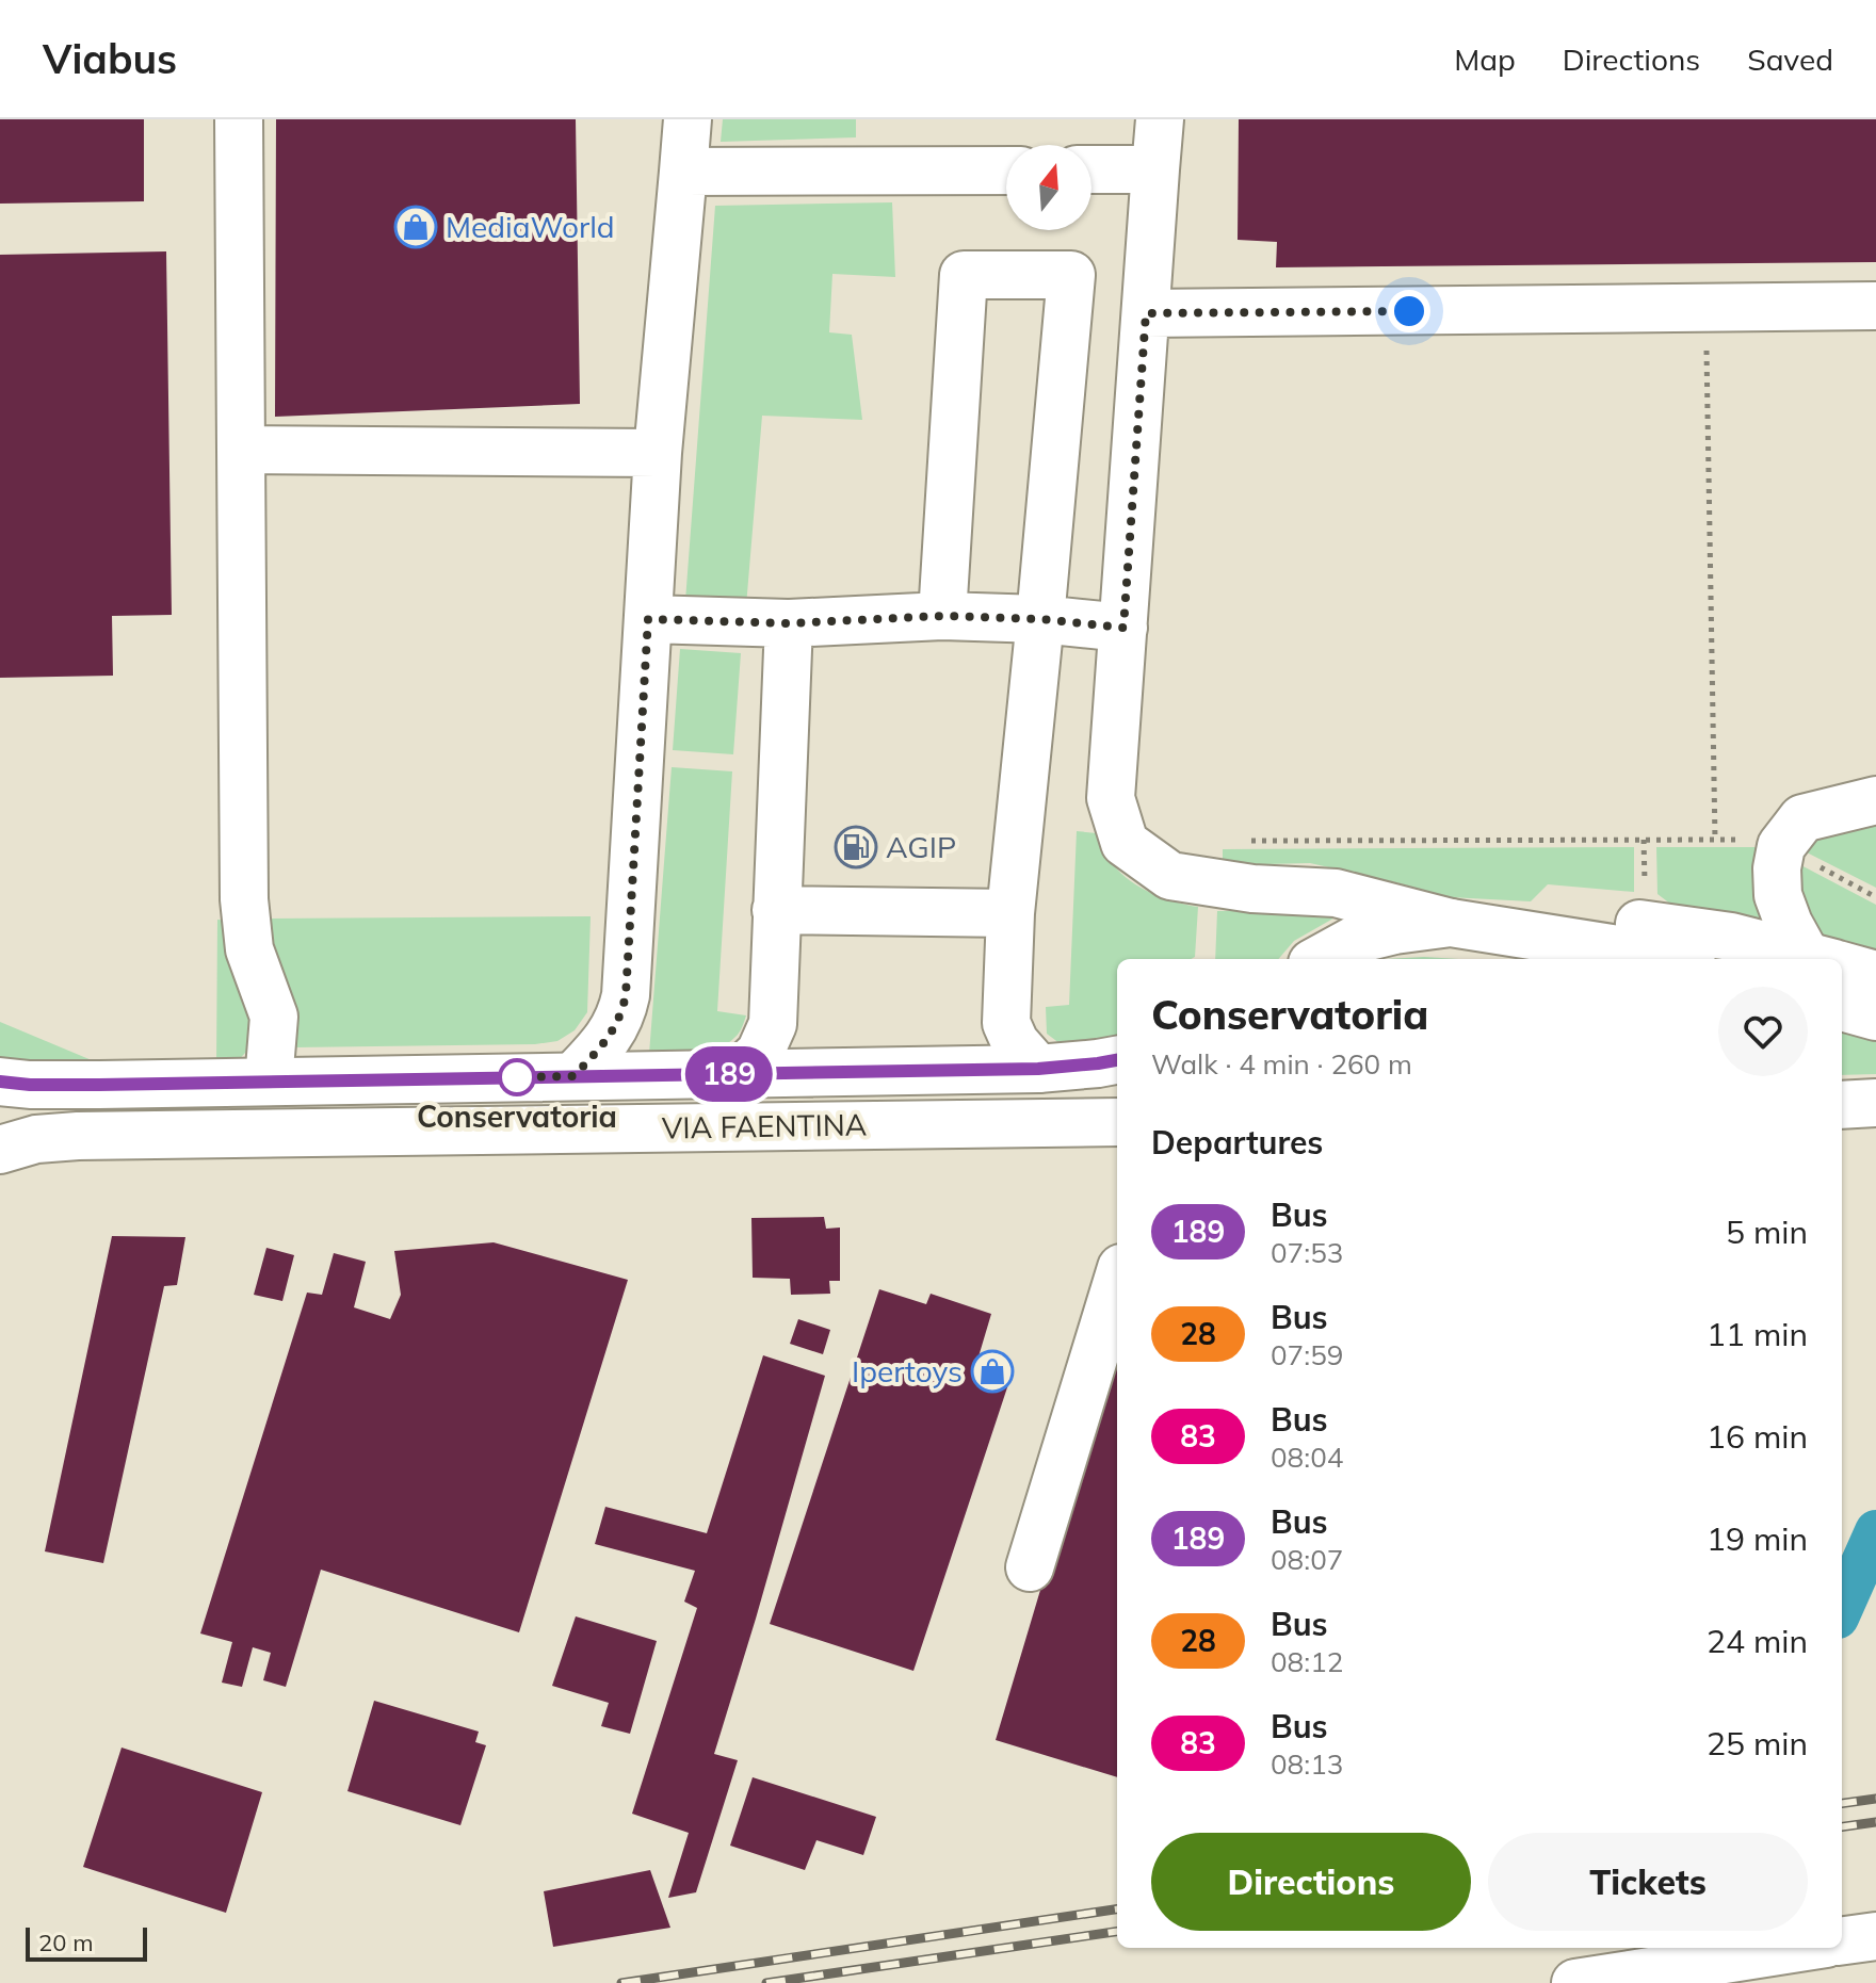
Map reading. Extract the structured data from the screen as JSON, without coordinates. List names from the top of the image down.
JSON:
{
  "streets": {
    "main road": ["VIA FAENTINA"]
  },
  "places": {
    "shop": ["MediaWorld", "Ipertoys"],
    "fuel station": ["AGIP"],
    "other": ["Conservatoria"]
  },
  "lines": ["bus line 189"],
  "scale_bar": "20 m",
  "north": "top",
  "page": {
    "header": "Viabus",
    "nav": ["Map", "Directions", "Saved"],
    "on_map": "189",
    "heading": [
      ["Conservatoria", "Walk · 4 min · 260 m"],
      "Departures"
    ],
    "list": [
      {
        "mark": "189",
        "name": "Bus",
        "note": "07:53",
        "value": "5 min"
      },
      {
        "mark": "28",
        "name": "Bus",
        "note": "07:59",
        "value": "11 min"
      },
      {
        "mark": "83",
        "name": "Bus",
        "note": "08:04",
        "value": "16 min"
      },
      {
        "mark": "189",
        "name": "Bus",
        "note": "08:07",
        "value": "19 min"
      },
      {
        "mark": "28",
        "name": "Bus",
        "note": "08:12",
        "value": "24 min"
      },
      {
        "mark": "83",
        "name": "Bus",
        "note": "08:13",
        "value": "25 min"
      }
    ],
    "buttons": ["Directions", "Tickets"],
    "scale": "20 m"
  }
}
